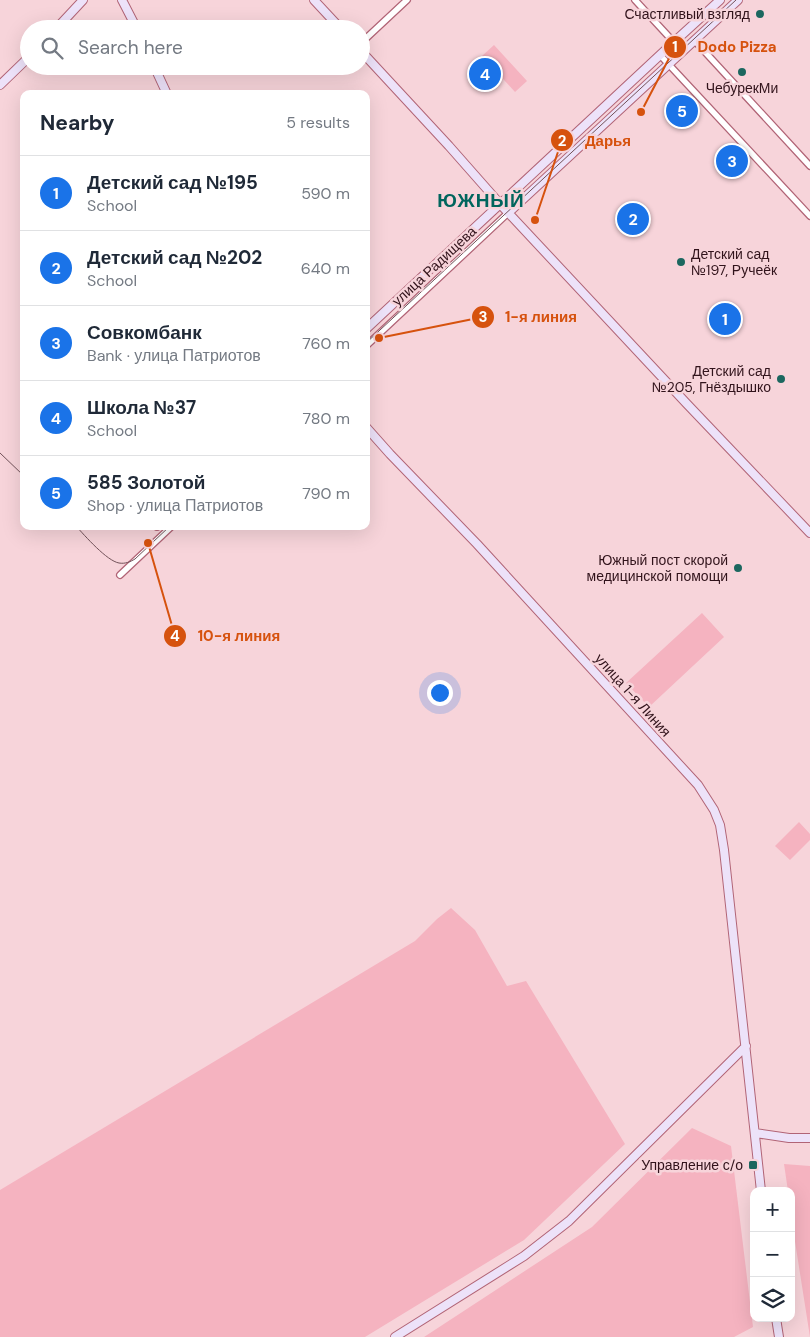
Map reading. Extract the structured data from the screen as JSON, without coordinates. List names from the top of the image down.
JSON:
{
  "streets": {
    "street": ["улица Радищева", "улица 1-я Линия"]
  },
  "districts": ["ЮЖНЫЙ"],
  "places": {
    "other": [
      "Счастливый взгляд",
      "ЧебурекМи",
      "Dodo Pizza",
      "Дарья",
      "Детский сад №197, Ручеёк",
      "1-я линия",
      "Детский сад №205, Гнёздышко",
      "10-я линия",
      "Южный пост скорой медицинской помощи"
    ],
    "transit": ["Управление с/о"]
  },
  "page": {
    "search": "Search here",
    "pins": [
      "4",
      "5",
      "3",
      "2",
      "1"
    ],
    "heading": ["Nearby", "5 results"],
    "list": [
      {
        "mark": "1",
        "name": "Детский сад №195",
        "note": "School",
        "value": "590 m"
      },
      {
        "mark": "2",
        "name": "Детский сад №202",
        "note": "School",
        "value": "640 m"
      },
      {
        "mark": "3",
        "name": "Совкомбанк",
        "note": "Bank · улица Патриотов",
        "value": "760 m"
      },
      {
        "mark": "4",
        "name": "Школа №37",
        "note": "School",
        "value": "780 m"
      },
      {
        "mark": "5",
        "name": "585 Золотой",
        "note": "Shop · улица Патриотов",
        "value": "790 m"
      }
    ],
    "map_buttons": ["+", "−"]
  }
}
